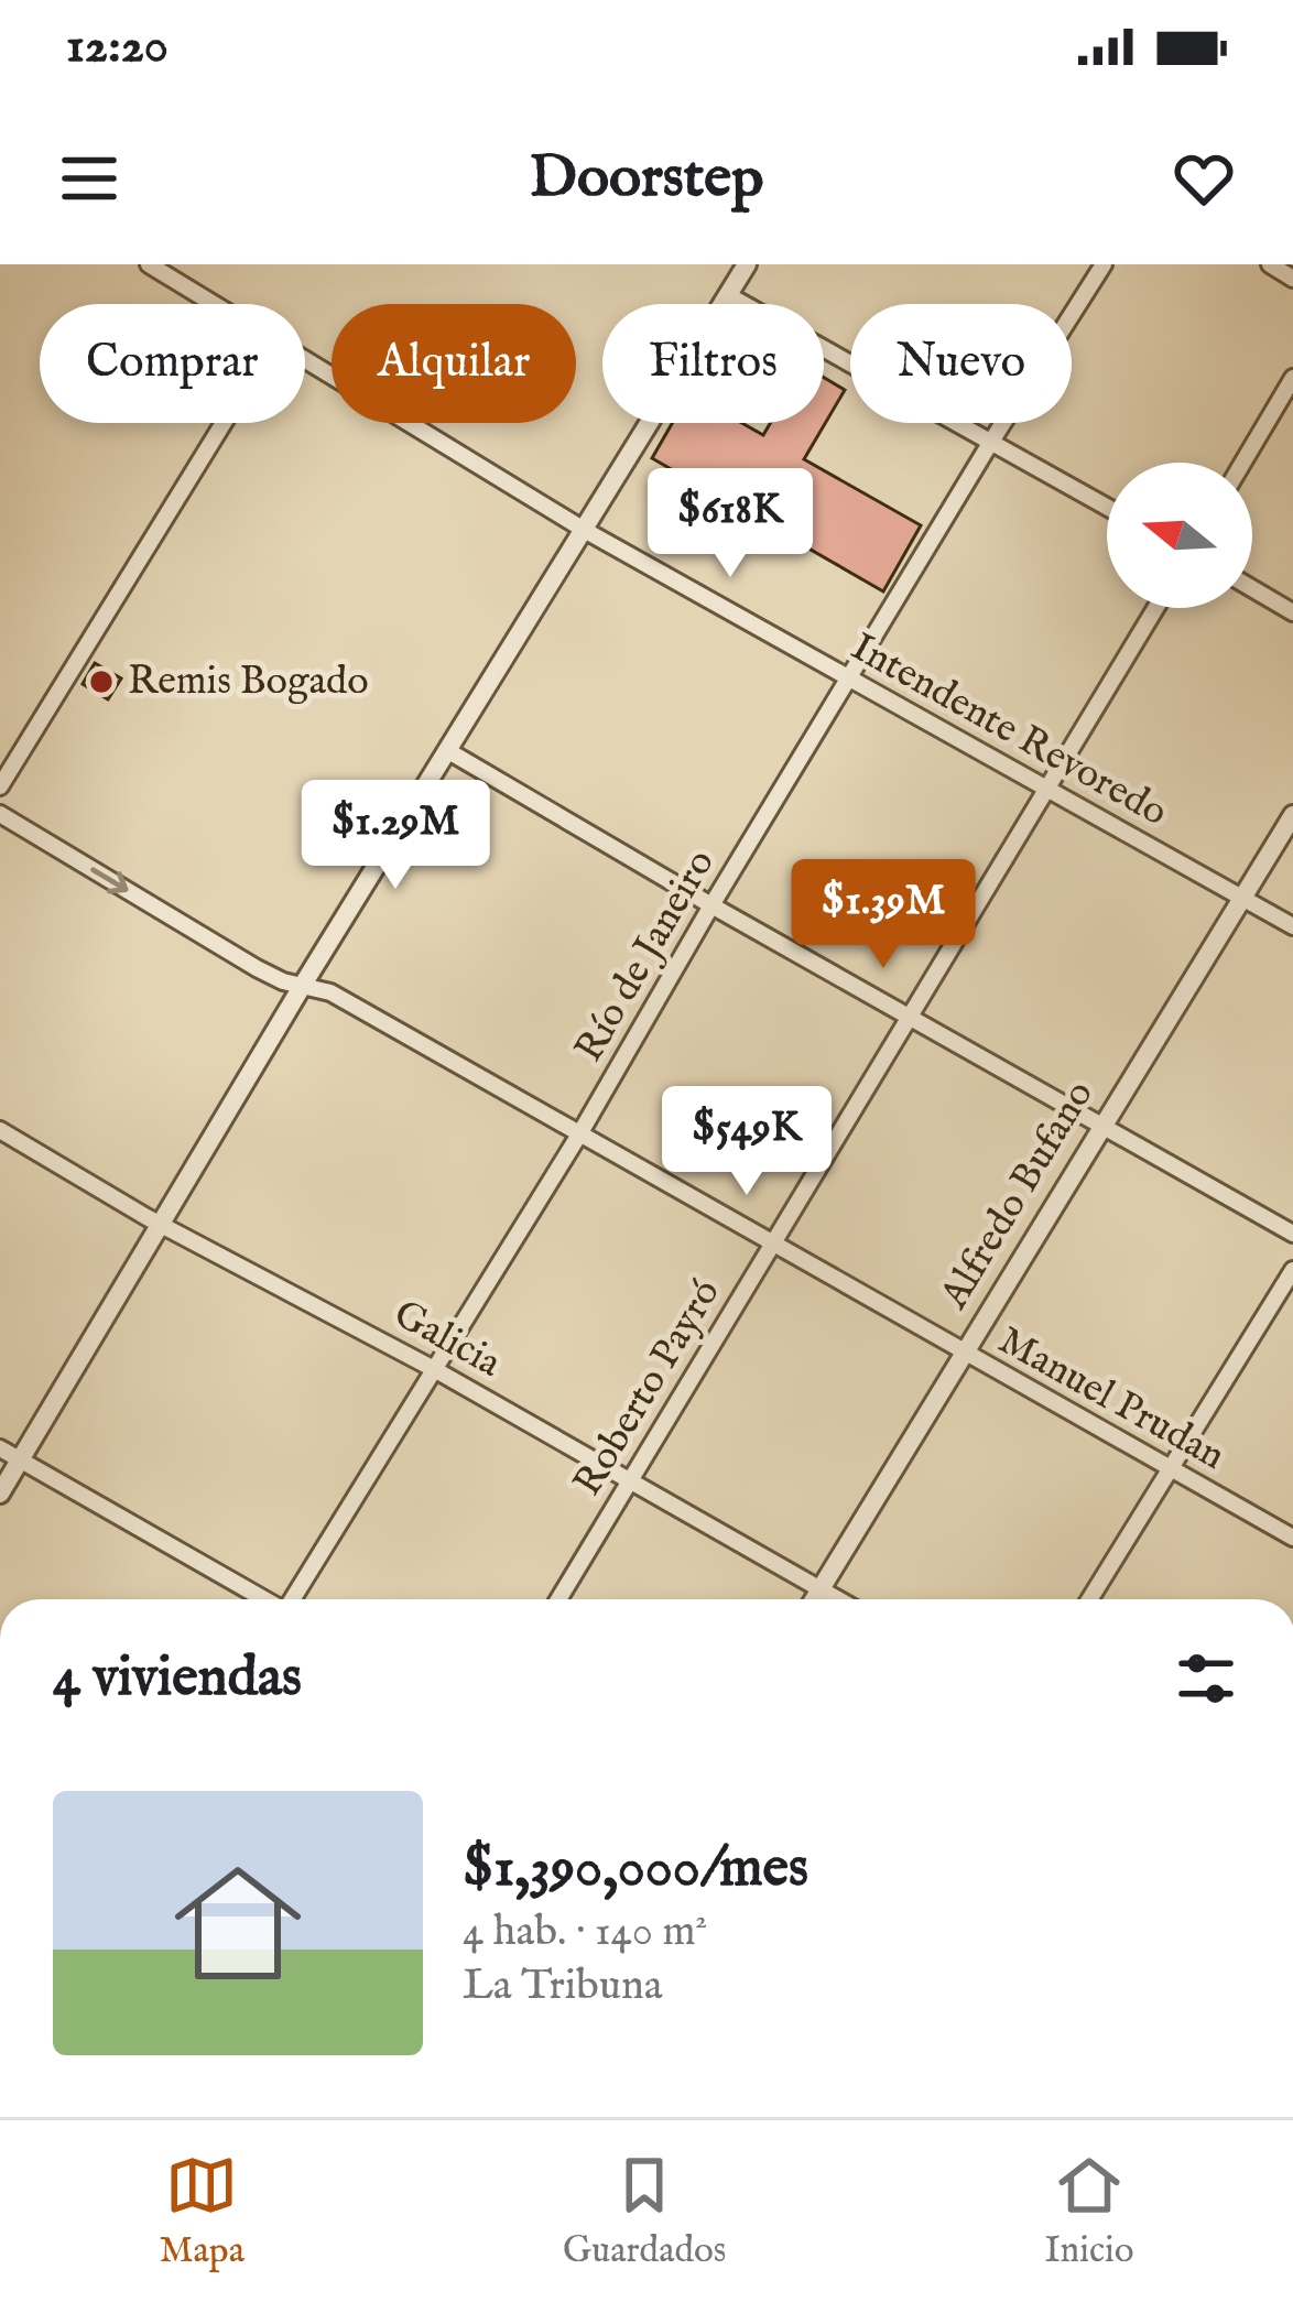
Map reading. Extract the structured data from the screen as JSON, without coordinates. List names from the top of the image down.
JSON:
{
  "streets": {
    "street": [
      "Intendente Revoredo",
      "Río de Janeiro",
      "Alfredo Bufano",
      "Galicia",
      "Roberto Payró",
      "Manuel Prudan"
    ]
  },
  "crossings": [
    ["Intendente Revoredo", "Río de Janeiro"],
    ["Intendente Revoredo", "Alfredo Bufano"],
    ["Intendente Revoredo", "Roberto Payró"],
    ["Río de Janeiro", "Galicia"],
    ["Río de Janeiro", "Manuel Prudan"],
    ["Alfredo Bufano", "Galicia"],
    ["Alfredo Bufano", "Manuel Prudan"],
    ["Galicia", "Roberto Payró"],
    ["Roberto Payró", "Manuel Prudan"]
  ],
  "places": ["Remis Bogado"],
  "north": "left",
  "page": {
    "status": "12:20",
    "header": "Doorstep",
    "chip": [
      "Comprar",
      "Alquilar",
      "Filtros",
      "Nuevo"
    ],
    "price": [
      "$618K",
      "$1.29M",
      "$1.39M",
      "$549K"
    ],
    "heading": "4 viviendas",
    "list": [
      {
        "name": "$1,390,000/mes",
        "note": "4 hab. · 140 m² · La Tribuna"
      }
    ],
    "tabs": ["Mapa", "Guardados", "Inicio"]
  }
}
